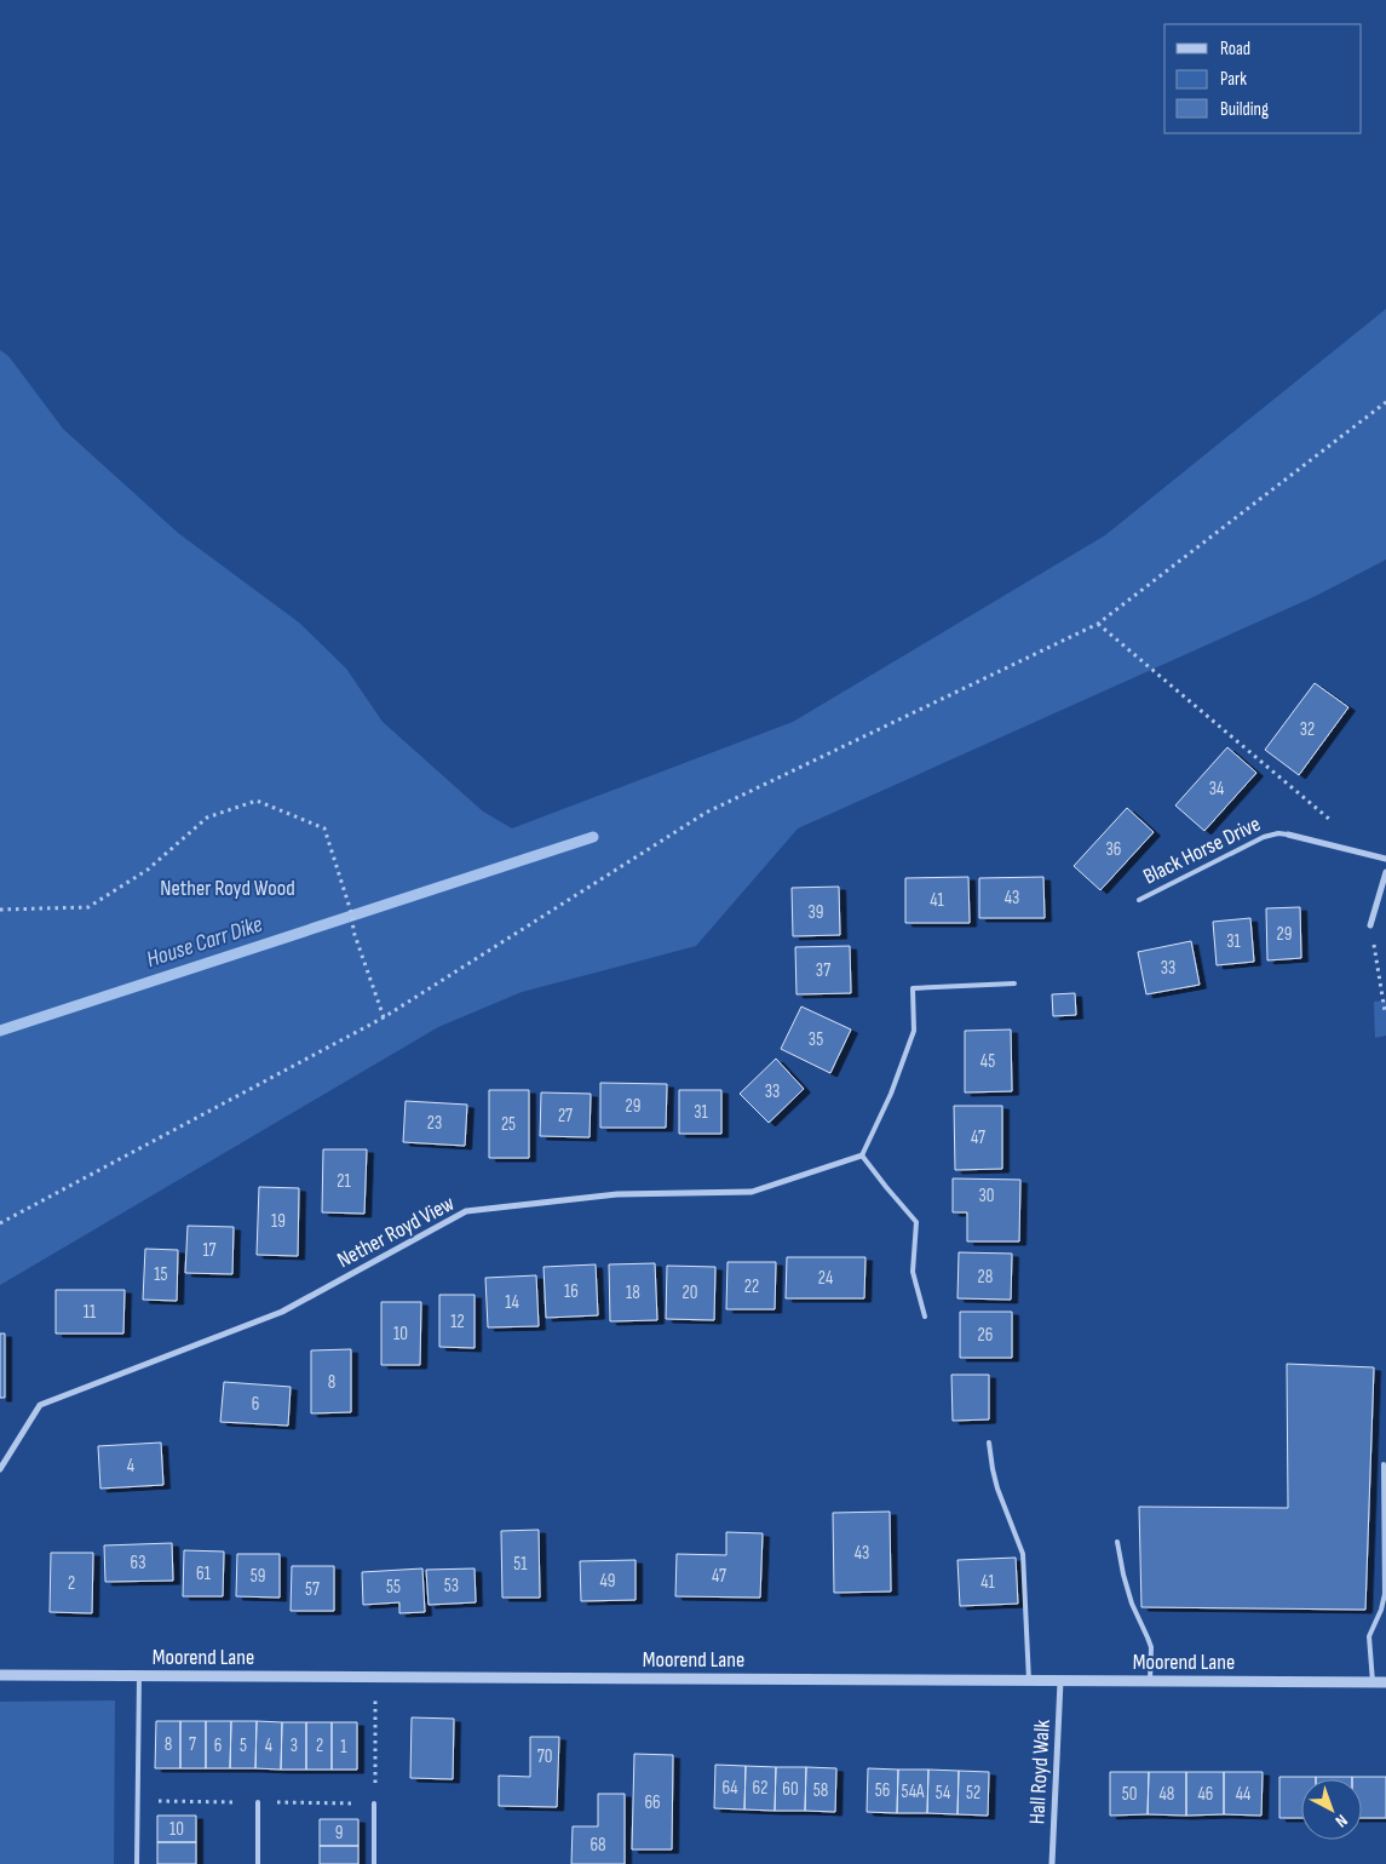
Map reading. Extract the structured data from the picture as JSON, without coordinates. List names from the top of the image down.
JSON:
{
  "streets": {
    "street": [
      "Black Horse Drive",
      "Nether Royd View",
      "Moorend Lane",
      "Hall Royd Walk"
    ]
  },
  "crossings": [
    ["Moorend Lane", "Hall Royd Walk"]
  ],
  "water": ["House Carr Dike"],
  "parks": ["Nether Royd Wood"],
  "house_numbers": [
    "32",
    "34",
    "36",
    "43",
    "41",
    "39",
    "29",
    "31",
    "33",
    "37",
    "35",
    "45",
    "33",
    "29",
    "31",
    "27",
    "23",
    "25",
    "47",
    "21",
    "30",
    "19",
    "17",
    "15",
    "28",
    "24",
    "22",
    "16",
    "18",
    "20",
    "14",
    "11",
    "12",
    "10",
    "26",
    "8",
    "6",
    "4",
    "43",
    "63",
    "51",
    "61",
    "59",
    "47",
    "49",
    "41",
    "2",
    "53",
    "55",
    "57",
    "8",
    "7",
    "6",
    "5",
    "4",
    "3",
    "2",
    "1",
    "70",
    "64",
    "62",
    "60",
    "58",
    "56",
    "54A",
    "54",
    "52",
    "50",
    "48",
    "46",
    "44",
    "66",
    "10",
    "9",
    "68"
  ],
  "legend": ["Road", "Park", "Building"],
  "north": "bottom right"
}
